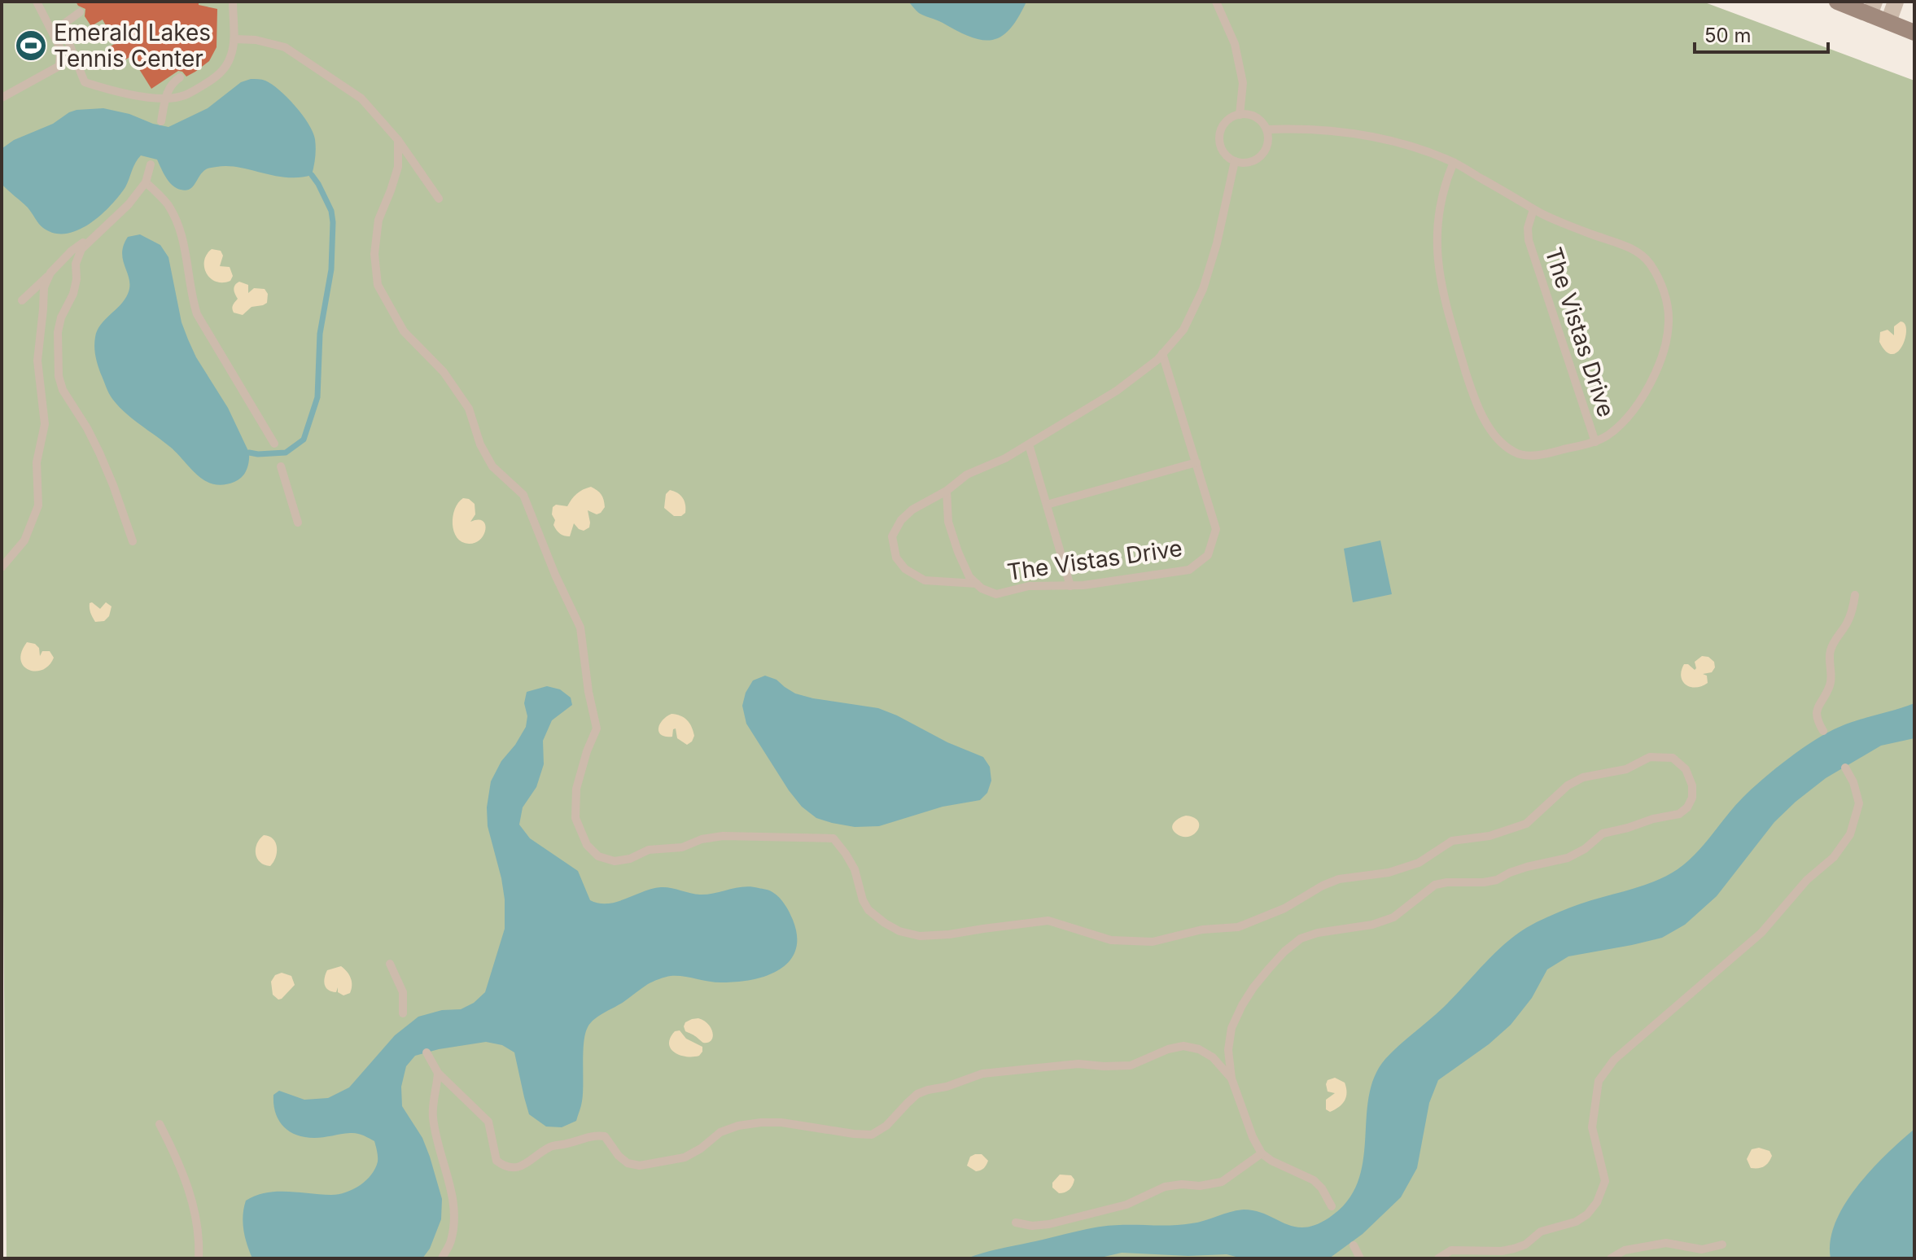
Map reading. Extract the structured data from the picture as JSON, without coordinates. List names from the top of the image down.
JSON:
{
  "streets": {
    "lane": ["The Vistas Drive"]
  },
  "places": {
    "sports": ["Emerald Lakes Tennis Center"]
  },
  "scale_bar": "50 m"
}
